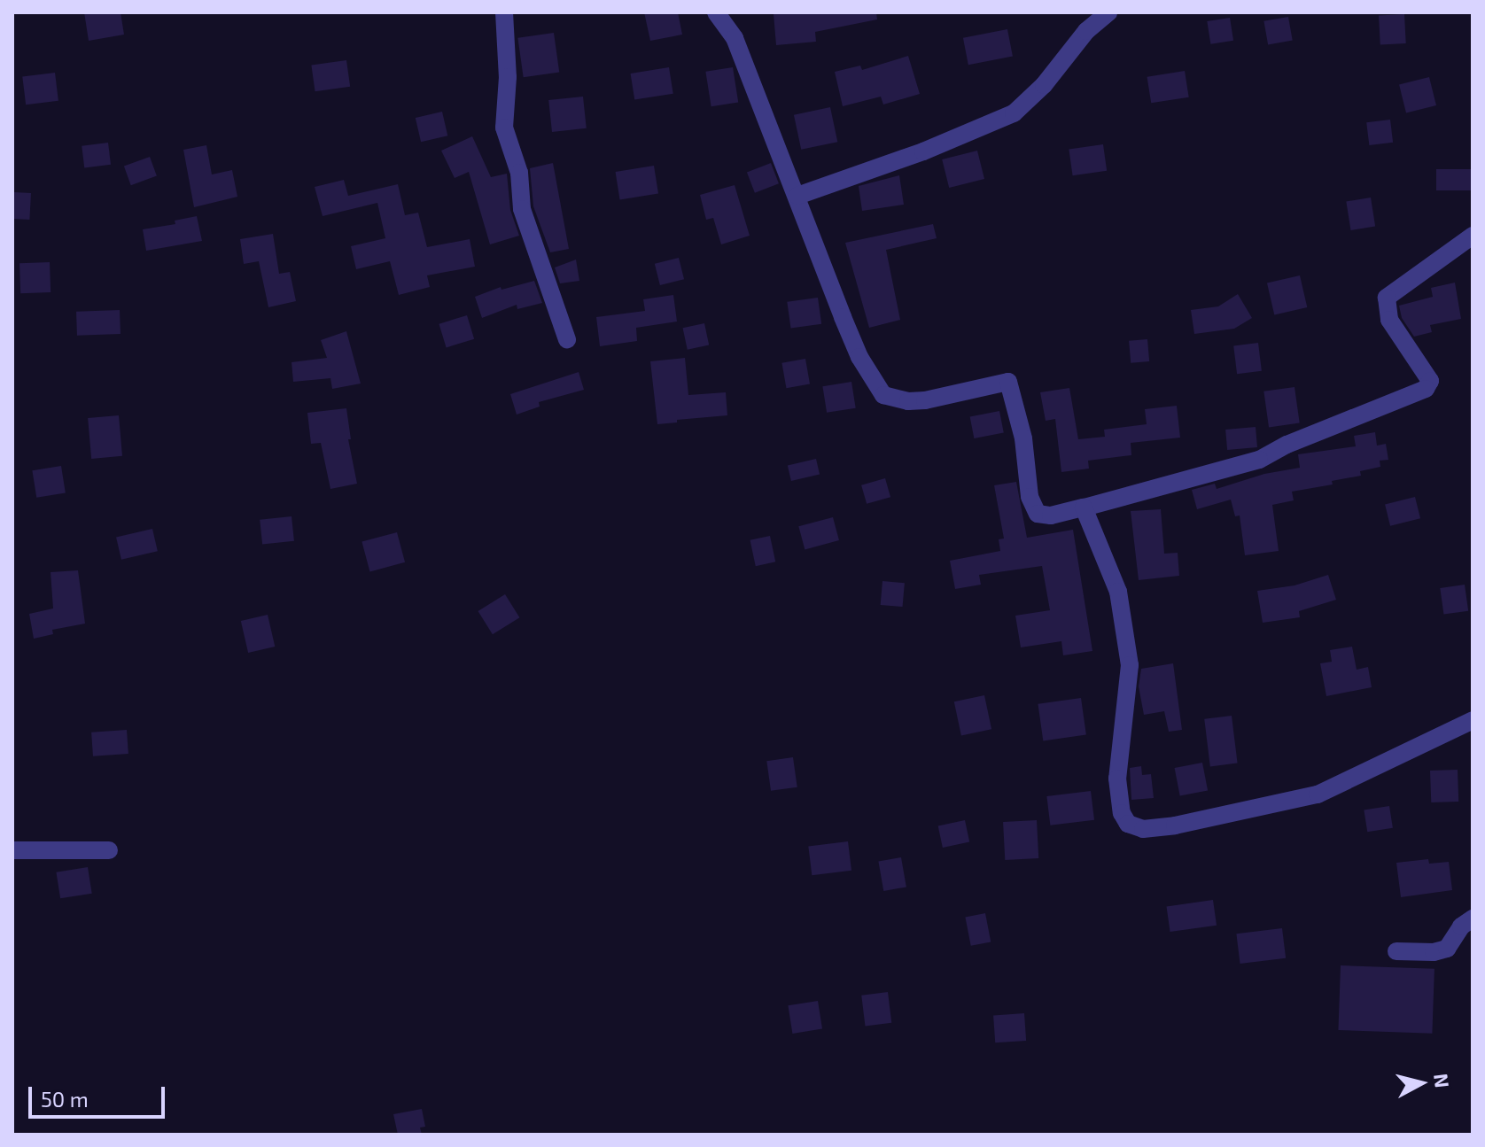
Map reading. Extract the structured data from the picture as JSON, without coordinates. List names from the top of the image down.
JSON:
{
  "scale_bar": "50 m",
  "north": "right"
}
